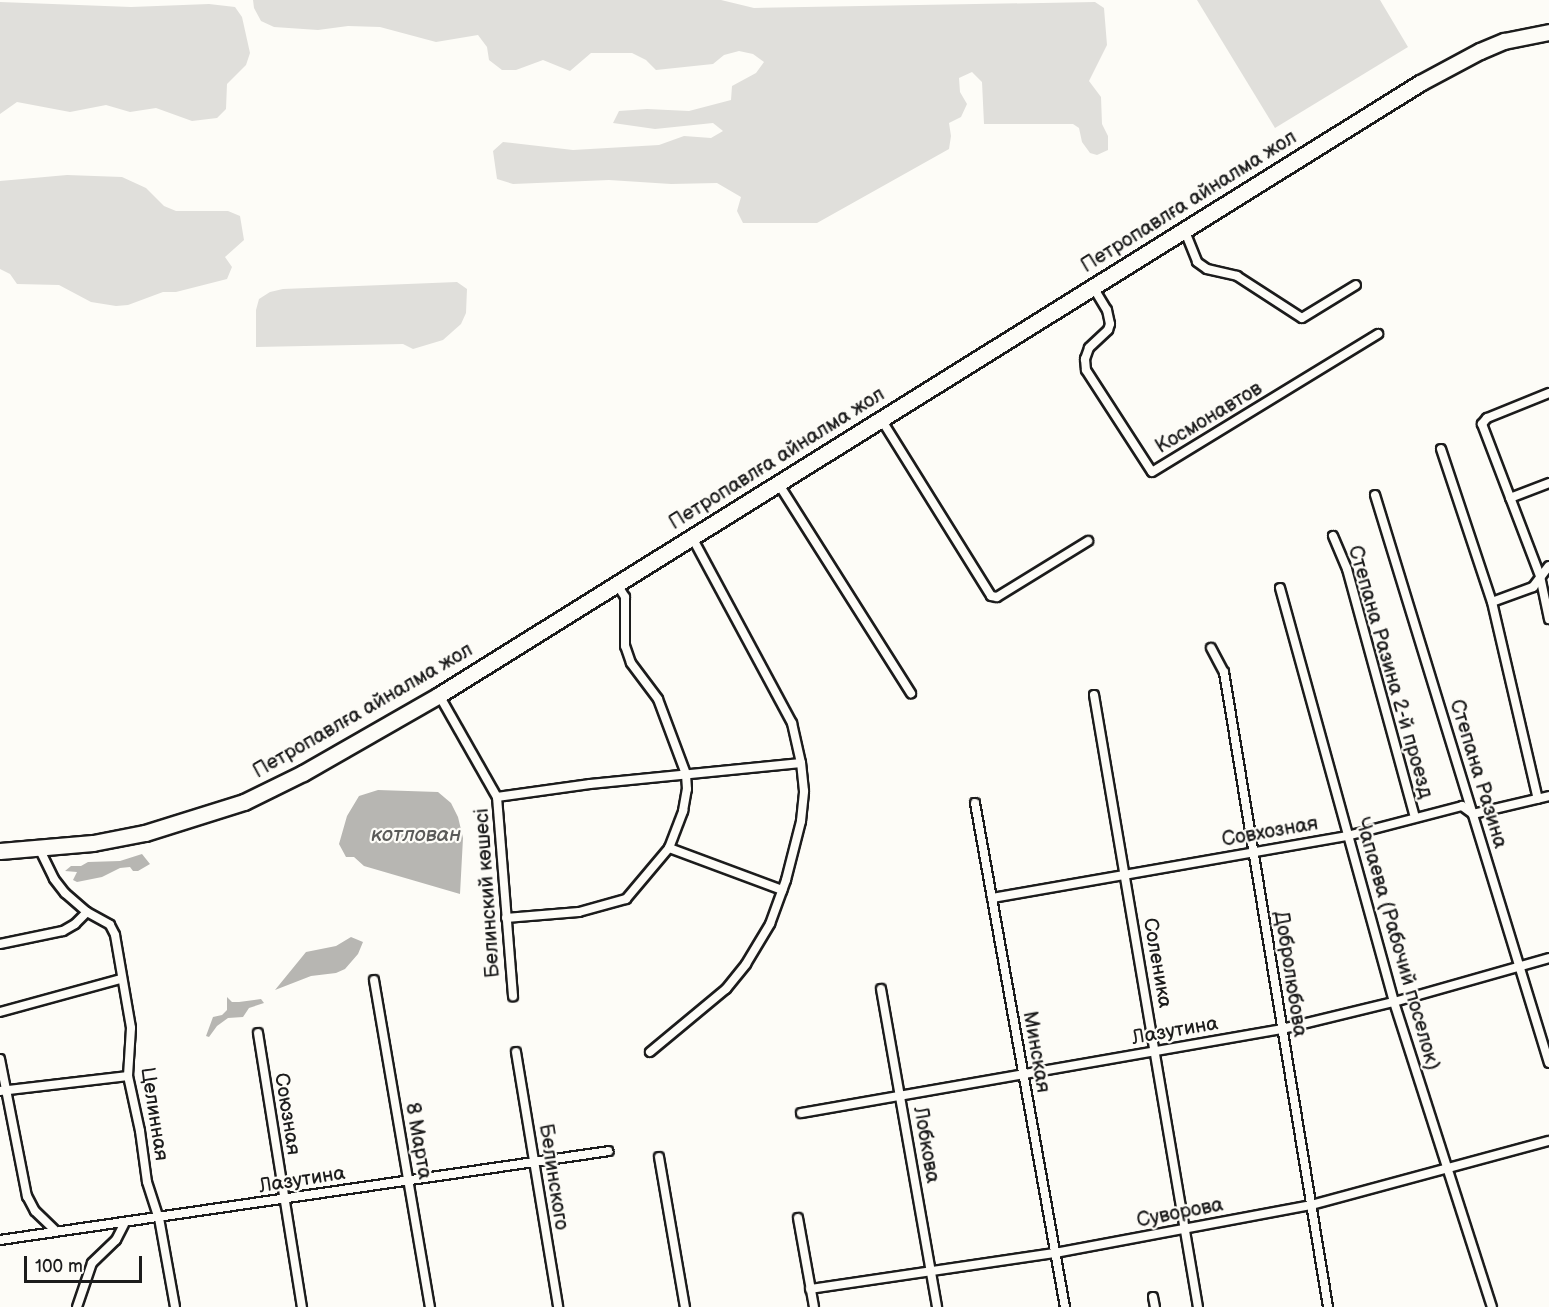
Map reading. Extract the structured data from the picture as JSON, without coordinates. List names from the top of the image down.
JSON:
{
  "streets": {
    "highway": ["Петропавлға айналма жол"],
    "street": [
      "Космонавтов",
      "Степана Разина 2-й проезд",
      "Степана Разина",
      "Совхозная",
      "Белинский көшесі",
      "Чапаева (Рабочий поселок)",
      "Соленика",
      "Добролюбова",
      "Лазутина",
      "Минская",
      "Целинная",
      "Союзная",
      "8 Марта",
      "Лобкова",
      "Белинского",
      "Суворова"
    ]
  },
  "crossings": [
    ["Петропавлға айналма жол", "Космонавтов"],
    ["Петропавлға айналма жол", "Белинский көшесі"],
    ["Петропавлға айналма жол", "Целинная"],
    ["Степана Разина 2-й проезд", "Совхозная"],
    ["Степана Разина", "Совхозная"],
    ["Степана Разина", "Лазутина"],
    ["Совхозная", "Чапаева (Рабочий поселок)"],
    ["Совхозная", "Соленика"],
    ["Совхозная", "Добролюбова"],
    ["Совхозная", "Минская"],
    ["Чапаева (Рабочий поселок)", "Лазутина"],
    ["Чапаева (Рабочий поселок)", "Суворова"],
    ["Соленика", "Лазутина"],
    ["Соленика", "Суворова"],
    ["Добролюбова", "Лазутина"],
    ["Добролюбова", "Суворова"],
    ["Лазутина", "Минская"],
    ["Лазутина", "Целинная"],
    ["Лазутина", "Союзная"],
    ["Лазутина", "8 Марта"],
    ["Лазутина", "Лобкова"],
    ["Лазутина", "Белинского"],
    ["Минская", "Суворова"],
    ["Лобкова", "Суворова"]
  ],
  "water": ["котлован"],
  "scale_bar": "100 m"
}
